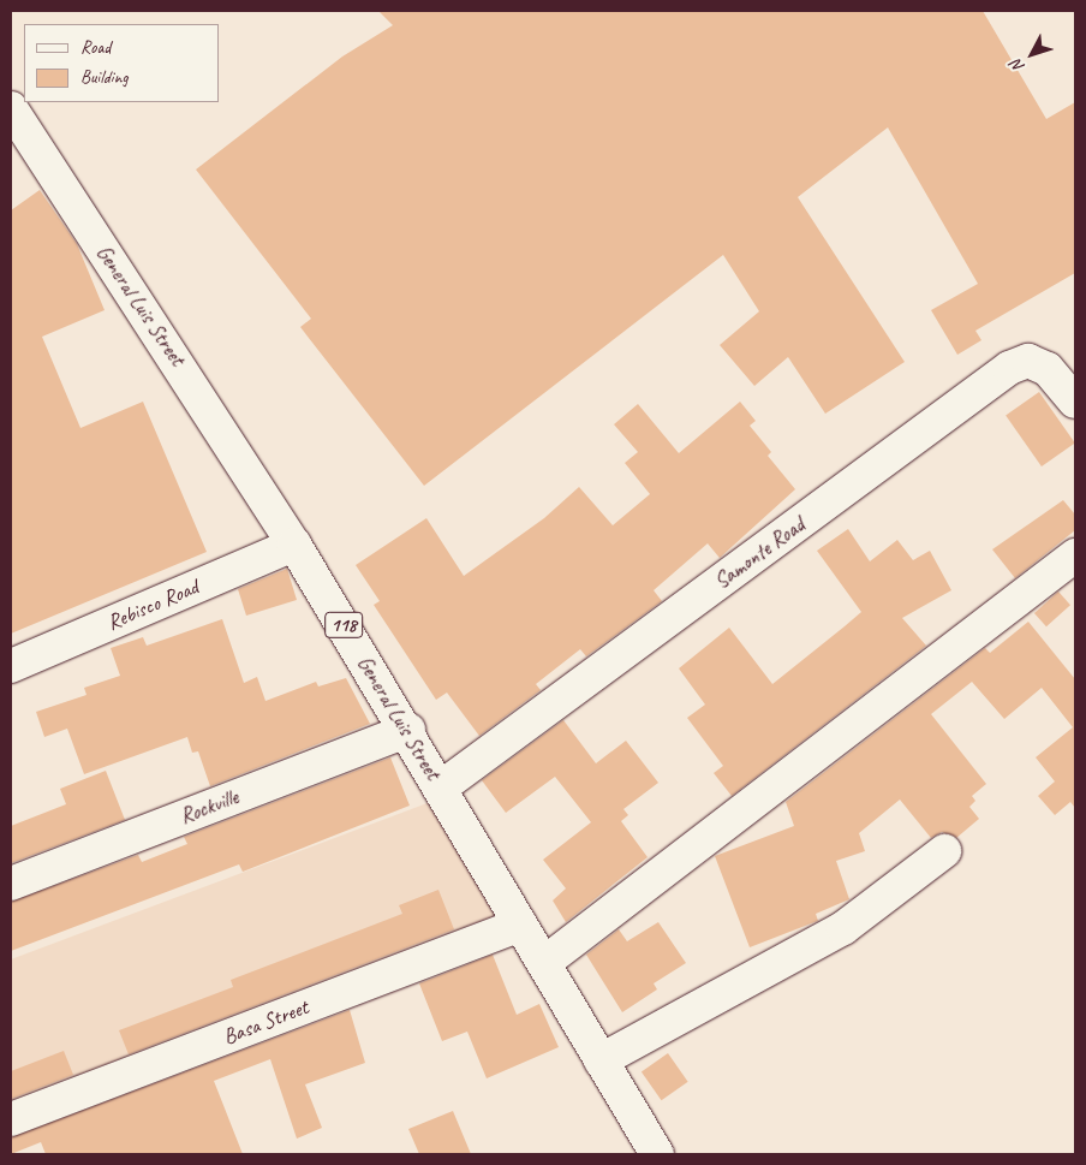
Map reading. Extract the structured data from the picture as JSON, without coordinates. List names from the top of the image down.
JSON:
{
  "streets": {
    "street": [
      "General Luis Street",
      "Samonte Road",
      "Rebisco Road",
      "118",
      "Rockville",
      "Basa Street"
    ]
  },
  "crossings": [
    ["General Luis Street", "Samonte Road"],
    ["General Luis Street", "Rebisco Road"],
    ["General Luis Street", "Rockville"],
    ["General Luis Street", "Basa Street"]
  ],
  "legend": ["Road", "Building"],
  "north": "bottom left"
}
